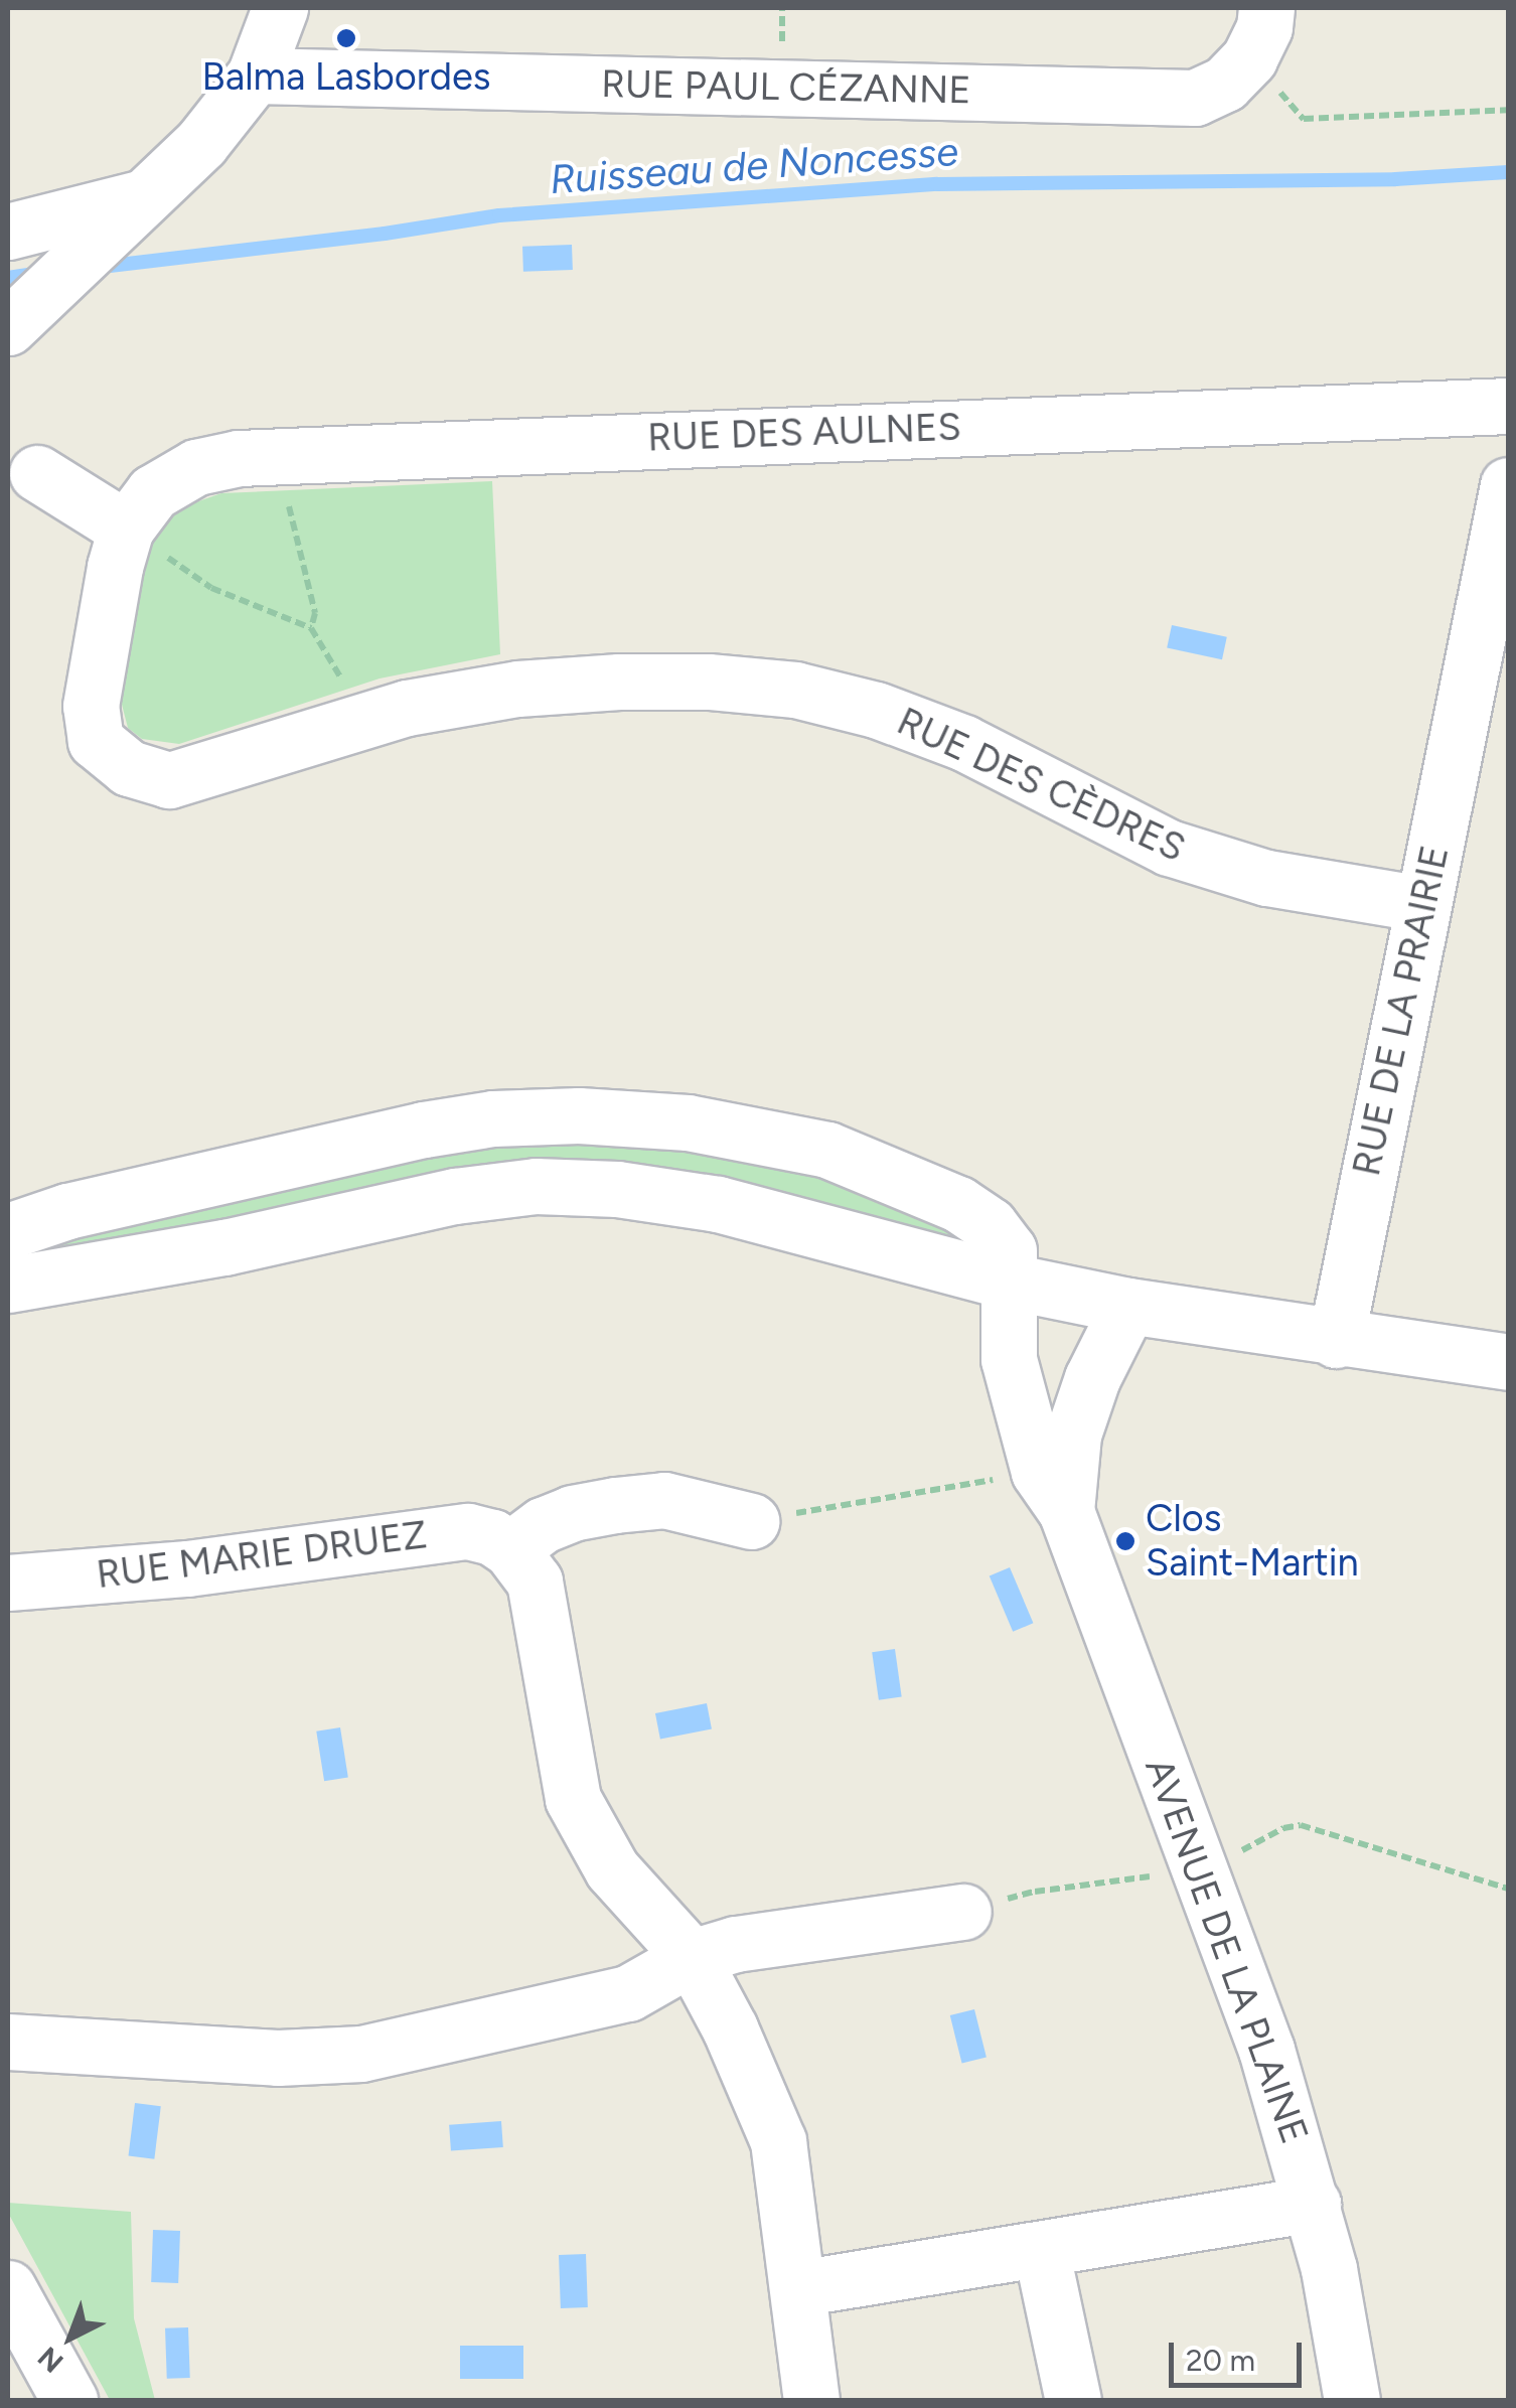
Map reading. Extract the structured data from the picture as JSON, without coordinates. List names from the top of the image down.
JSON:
{
  "streets": {
    "street": [
      "RUE PAUL CÉZANNE",
      "RUE DES AULNES",
      "RUE DES CÈDRES",
      "RUE DE LA PRAIRIE",
      "RUE MARIE DRUEZ",
      "AVENUE DE LA PLAINE"
    ]
  },
  "crossings": [
    ["RUE DES AULNES", "RUE DES CÈDRES"],
    ["RUE DES CÈDRES", "RUE DE LA PRAIRIE"]
  ],
  "water": ["Ruisseau de Noncesse"],
  "places": ["Balma Lasbordes", "Clos Saint-Martin"],
  "scale_bar": "20 m",
  "north": "bottom left"
}
